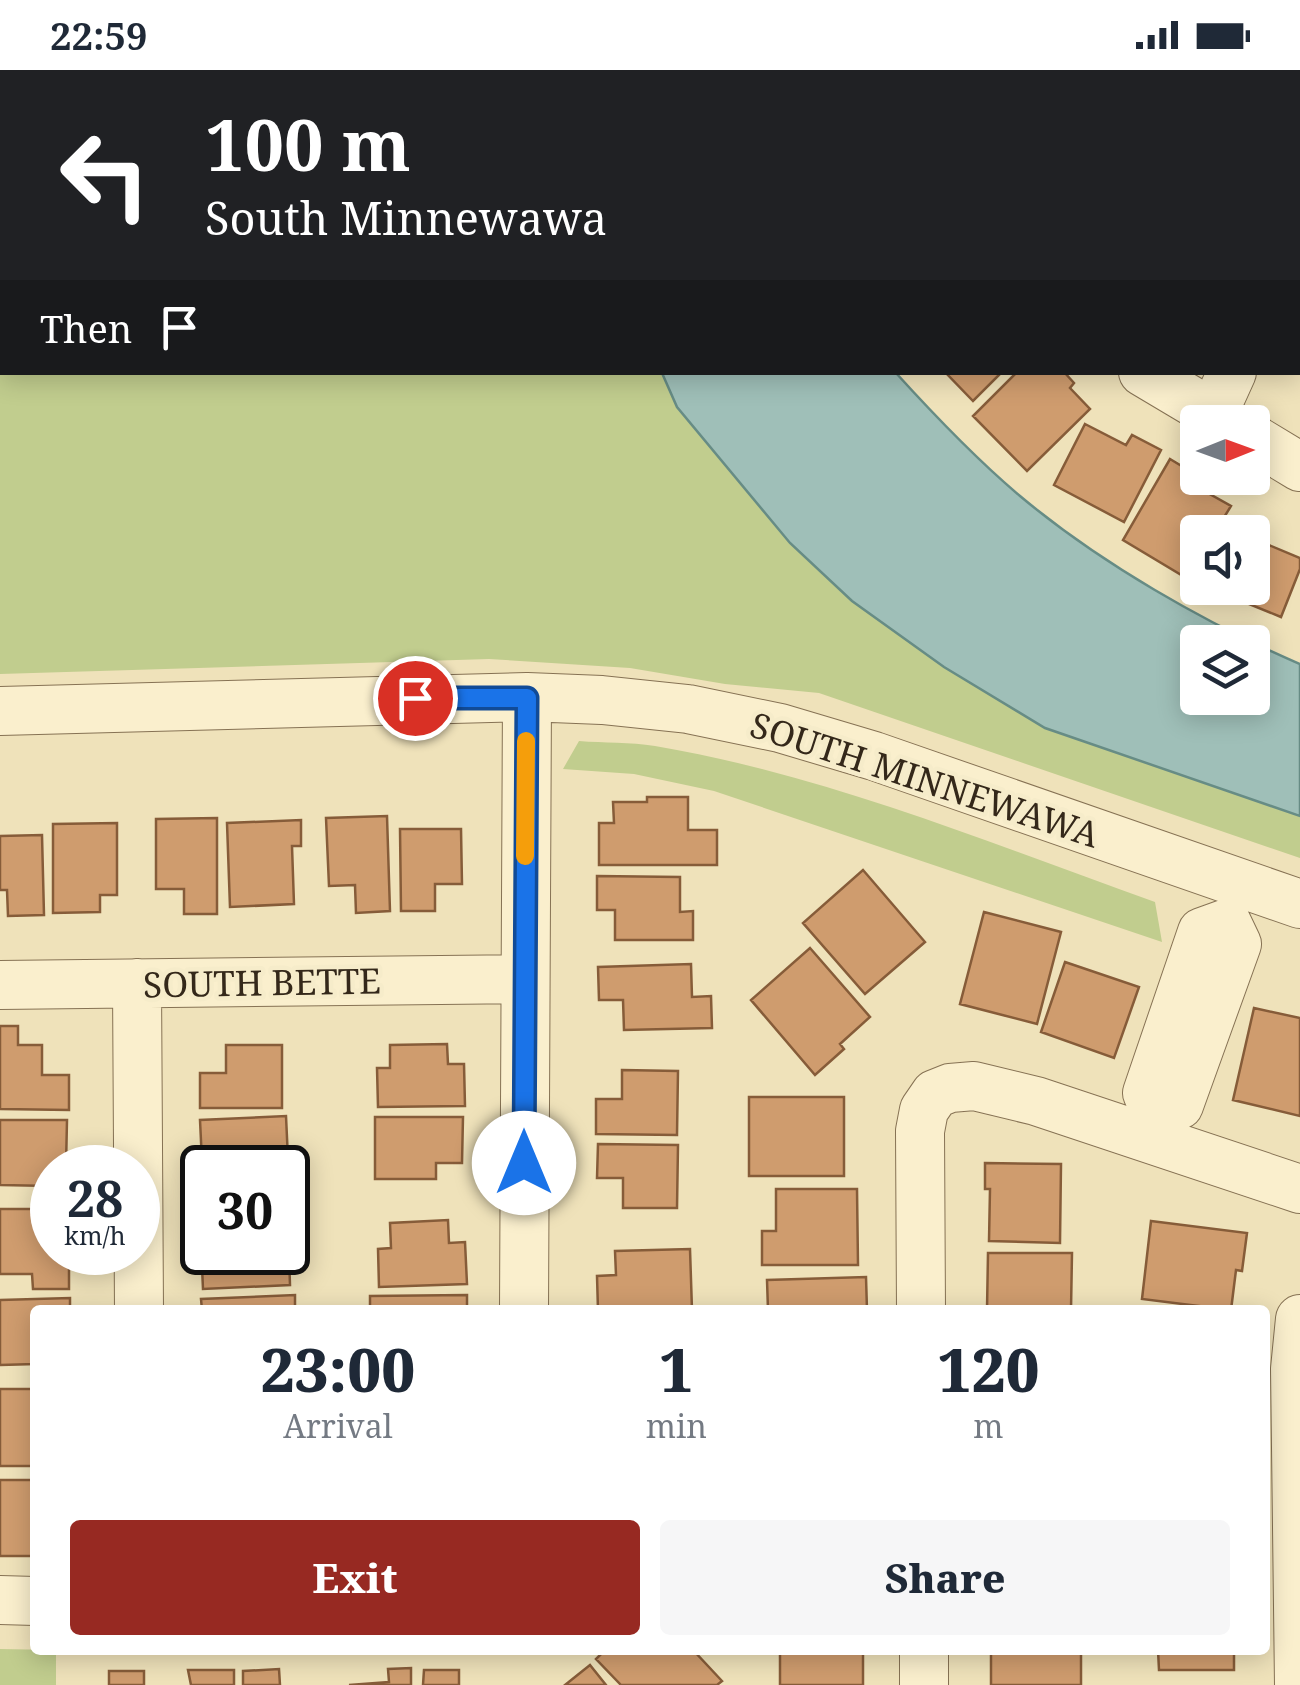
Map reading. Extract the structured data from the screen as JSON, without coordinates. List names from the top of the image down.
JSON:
{
  "streets": {
    "street": ["SOUTH MINNEWAWA", "SOUTH BETTE"]
  },
  "north": "right",
  "page": {
    "status": "22:59",
    "turn": ["100 m", "South Minnewawa"],
    "then": "Then",
    "speed": "28 km/h",
    "limit": "30",
    "eta": [
      "23:00",
      "Arrival",
      "1",
      "min",
      "120",
      "m"
    ],
    "buttons": ["Exit", "Share"]
  }
}
